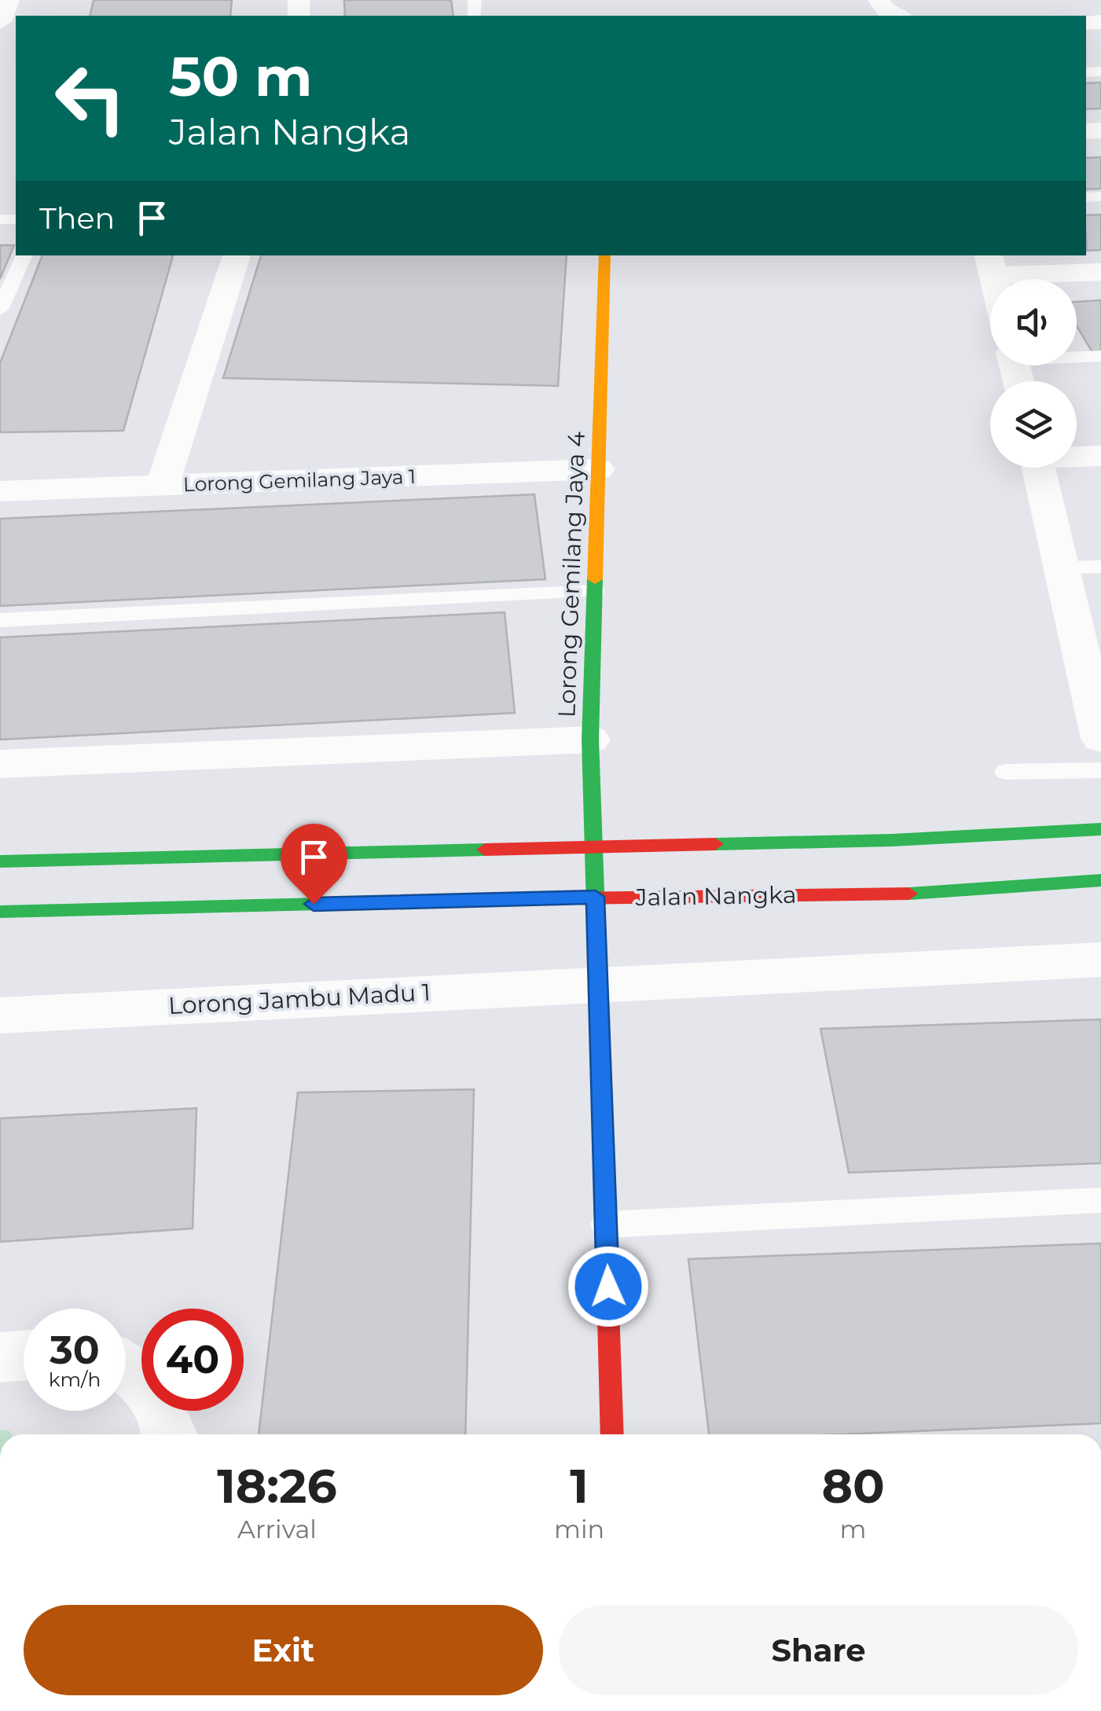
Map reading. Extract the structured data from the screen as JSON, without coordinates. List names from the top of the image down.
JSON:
{
  "streets": {
    "street": [
      "Lorong Gemilang Jaya 1",
      "Lorong Gemilang Jaya 4",
      "Jalan Nangka",
      "Lorong Jambu Madu 1"
    ]
  },
  "crossings": [
    ["Lorong Gemilang Jaya 1", "Lorong Gemilang Jaya 4"],
    ["Lorong Gemilang Jaya 4", "Jalan Nangka"],
    ["Lorong Gemilang Jaya 4", "Lorong Jambu Madu 1"]
  ],
  "page": {
    "turn": ["50 m", "Jalan Nangka"],
    "then": "Then",
    "speed": "30 km/h",
    "limit": "40",
    "eta": [
      "18:26",
      "Arrival",
      "1",
      "min",
      "80",
      "m"
    ],
    "buttons": ["Exit", "Share"]
  }
}
